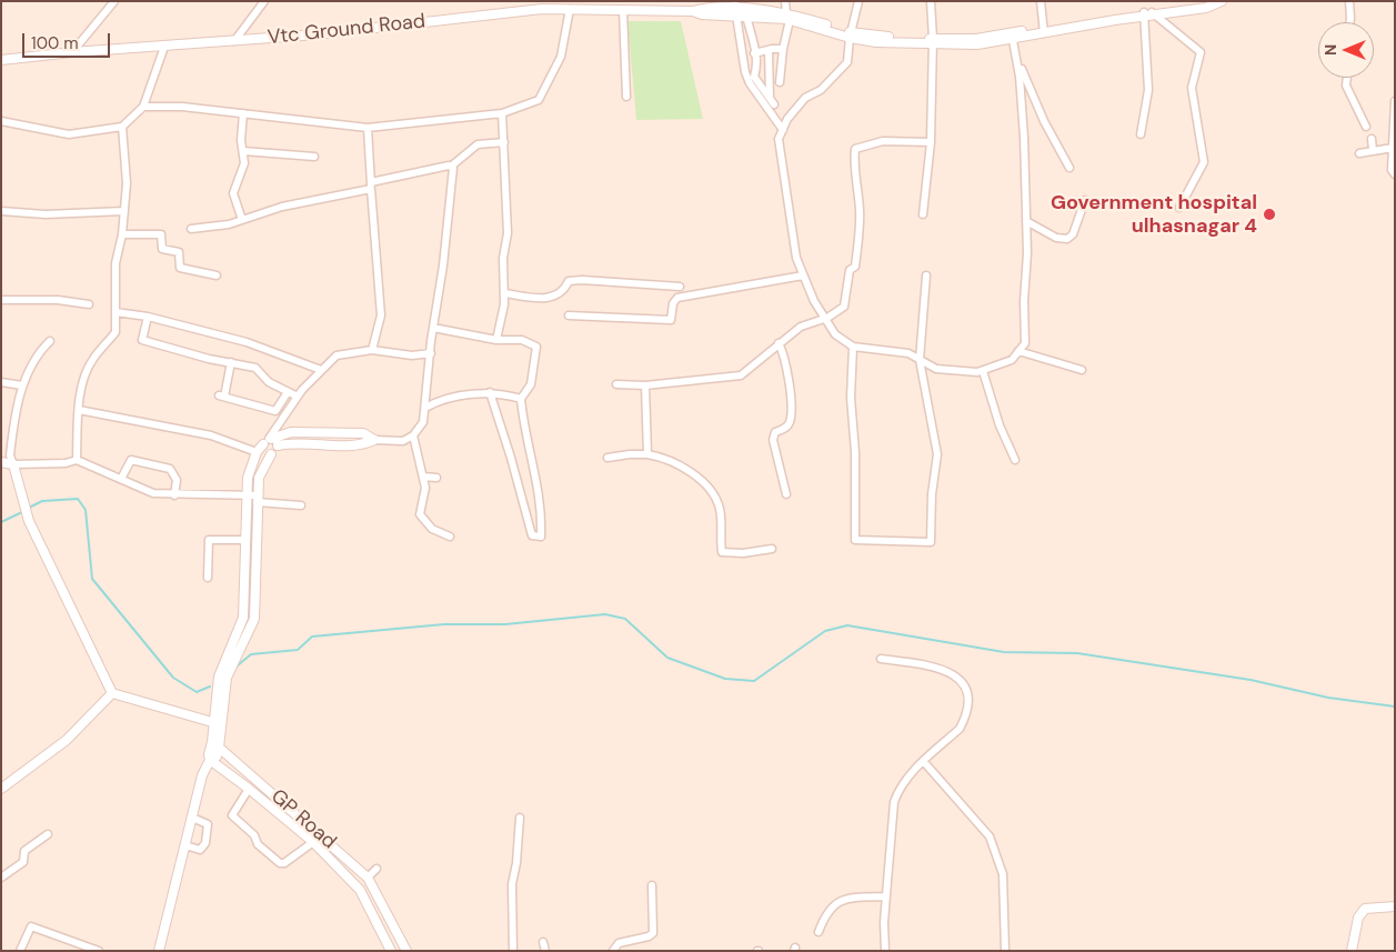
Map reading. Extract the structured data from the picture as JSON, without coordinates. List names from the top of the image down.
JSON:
{
  "streets": {
    "street": ["Vtc Ground Road", "GP Road"]
  },
  "places": ["Government hospital ulhasnagar 4"],
  "scale_bar": "100 m",
  "north": "left"
}
